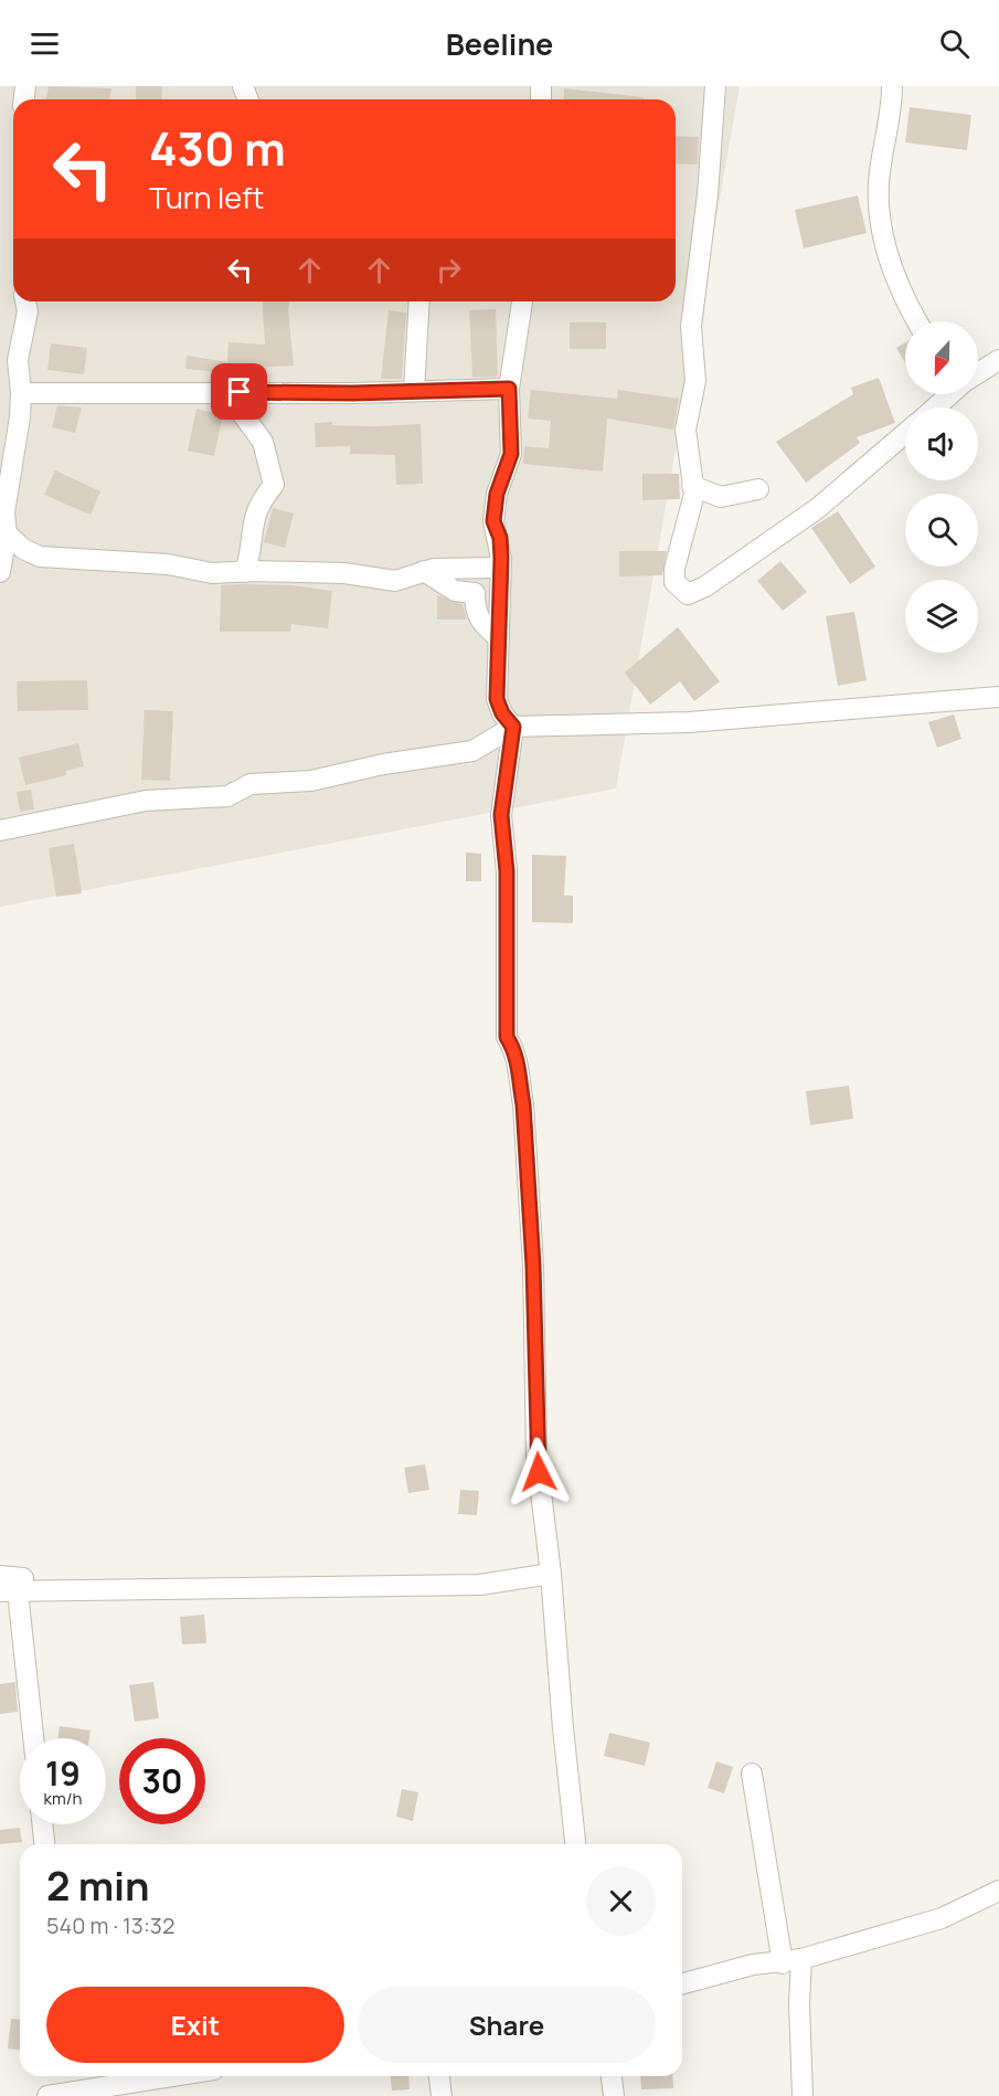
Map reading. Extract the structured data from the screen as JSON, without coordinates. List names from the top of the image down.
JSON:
{
  "north": "bottom",
  "page": {
    "header": "Beeline",
    "turn": ["430 m", "Turn left"],
    "speed": "19 km/h",
    "limit": "30",
    "heading": ["2 min", "540 m · 13:32"],
    "buttons": ["Exit", "Share"]
  }
}
